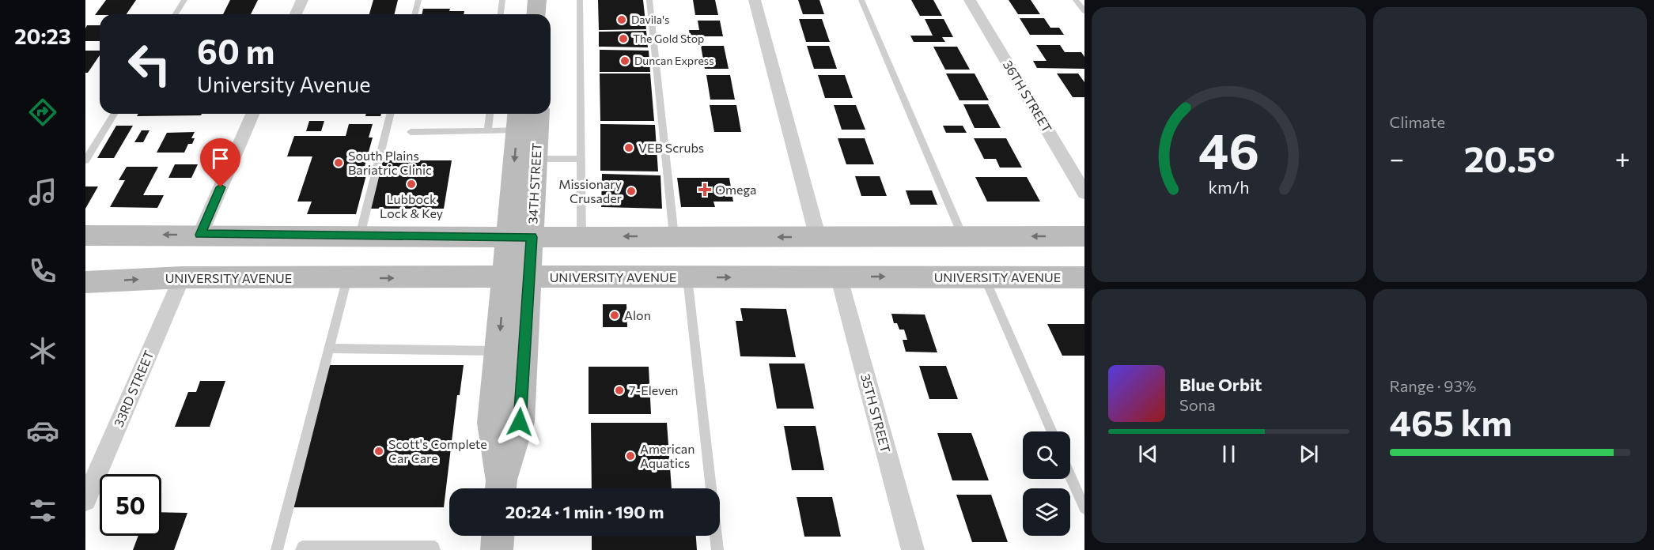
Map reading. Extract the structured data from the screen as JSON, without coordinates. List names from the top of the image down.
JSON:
{
  "streets": {
    "main road": ["34TH STREET", "UNIVERSITY AVENUE"],
    "street": ["36TH STREET", "33RD STREET", "35TH STREET"]
  },
  "crossings": [
    ["34TH STREET", "UNIVERSITY AVENUE"],
    ["UNIVERSITY AVENUE", "33RD STREET"],
    ["UNIVERSITY AVENUE", "35TH STREET"]
  ],
  "places": {
    "other": [
      "Davila's",
      "The Gold Stop",
      "Duncan Express",
      "VEB Scrubs",
      "South Plains Bariatric Clinic",
      "Lubbock Lock & Key",
      "Missionary Crusader",
      "Alon",
      "7-Eleven",
      "Scott's Complete Car Care",
      "American Aquatics"
    ],
    "health": ["Omega"]
  },
  "page": {
    "tabs": "20:23",
    "tile": [
      "Climate",
      ["Range · 93%", "465 km"]
    ],
    "turn": ["60 m", "University Avenue"],
    "heat": ["−", "20.5°", "+"],
    "song": ["Blue Orbit", "Sona"],
    "limit": "50",
    "trip": "20:24 · 1 min · 190 m",
    "gauge": ["46", "km/h"]
  }
}
